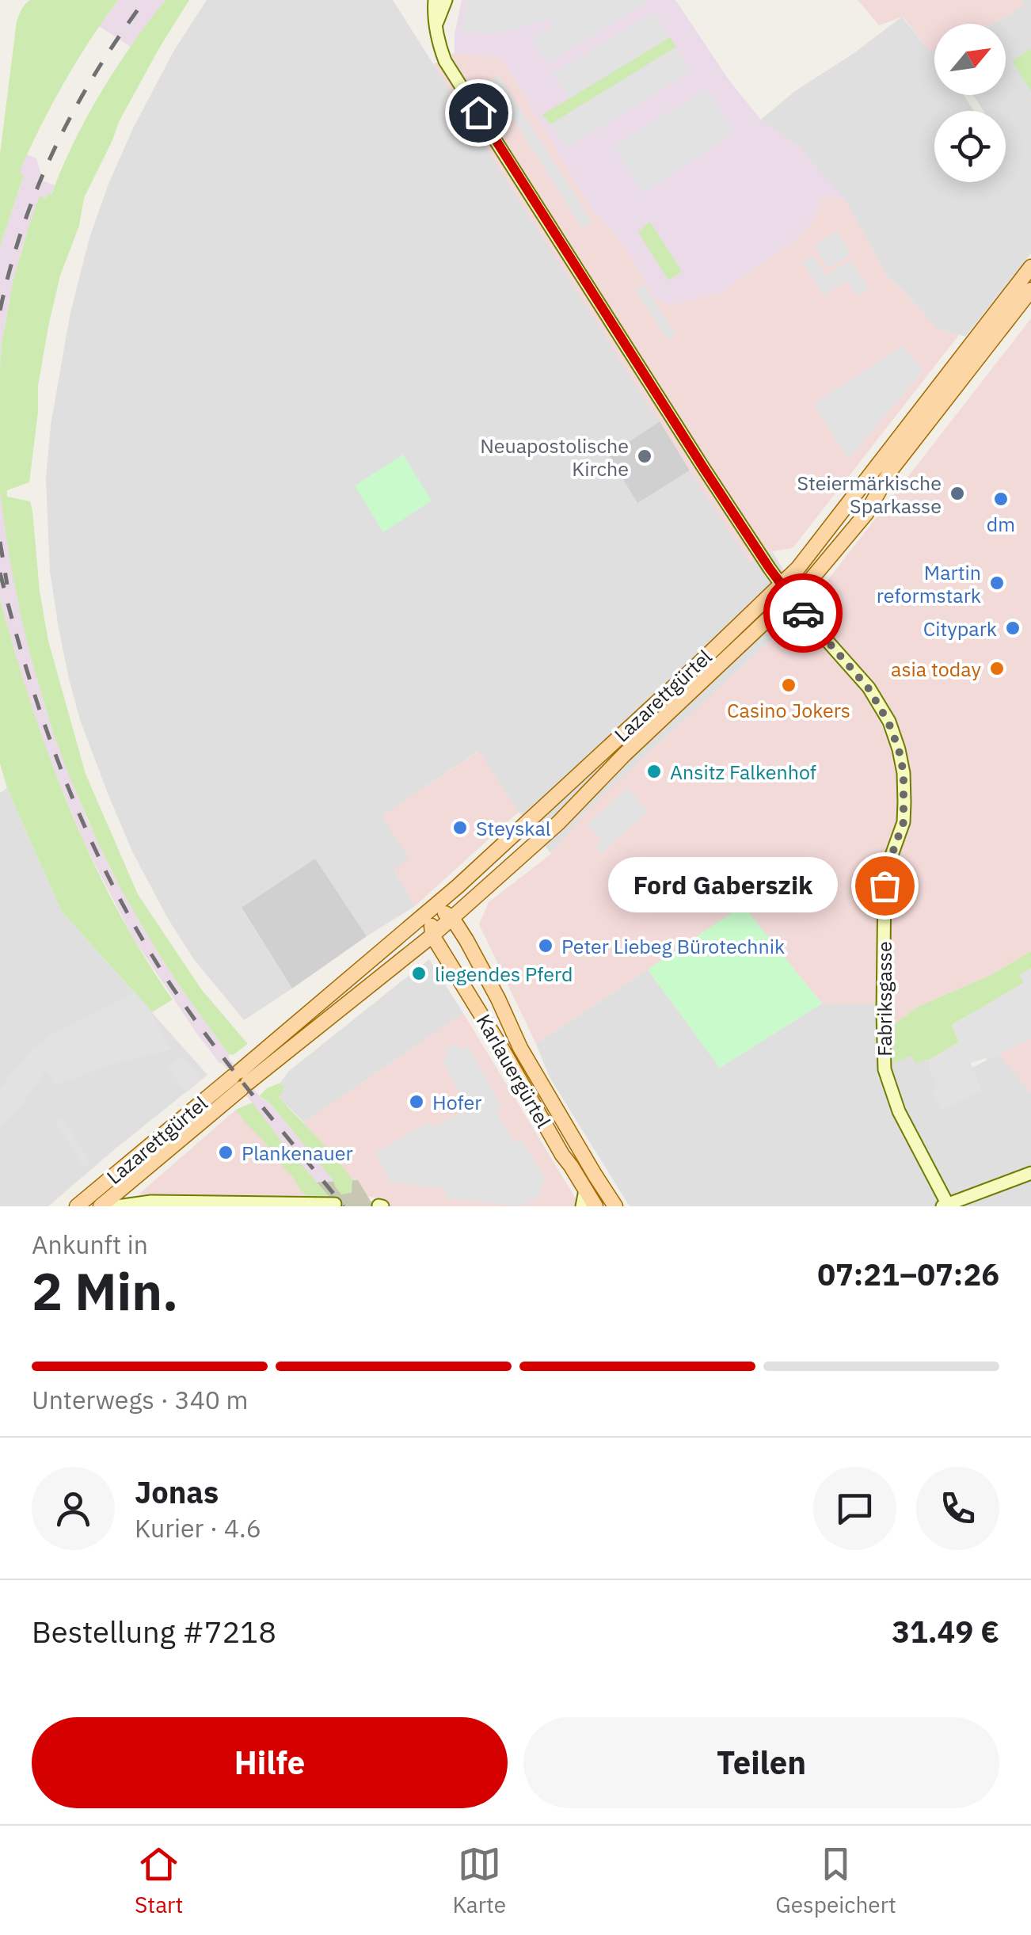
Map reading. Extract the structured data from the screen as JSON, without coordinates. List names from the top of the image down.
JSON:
{
  "streets": {
    "main road": ["Lazarettgürtel", "Karlauergürtel"],
    "street": ["Fabriksgasse"]
  },
  "crossings": [
    ["Lazarettgürtel", "Fabriksgasse"],
    ["Lazarettgürtel", "Karlauergürtel"]
  ],
  "places": [
    "Neuapostolische Kirche",
    "Steiermärkische Sparkasse",
    "dm",
    "Martin reformstark",
    "Citypark",
    "asia today",
    "Casino Jokers",
    "Ansitz Falkenhof",
    "Steyskal",
    "Ford Gaberszik",
    "Peter Liebeg Bürotechnik",
    "liegendes Pferd",
    "Hofer",
    "Plankenauer"
  ],
  "north": "top right",
  "page": {
    "bubble": "Ford Gaberszik",
    "heading": ["2 Min.", "Ankunft in", "07:21–07:26"],
    "panel": [
      "Jonas",
      "Kurier · 4.6",
      "Bestellung #7218",
      "31.49 €"
    ],
    "bar": "Unterwegs · 340 m",
    "buttons": ["Hilfe", "Teilen"],
    "tabs": ["Start", "Karte", "Gespeichert"]
  }
}
